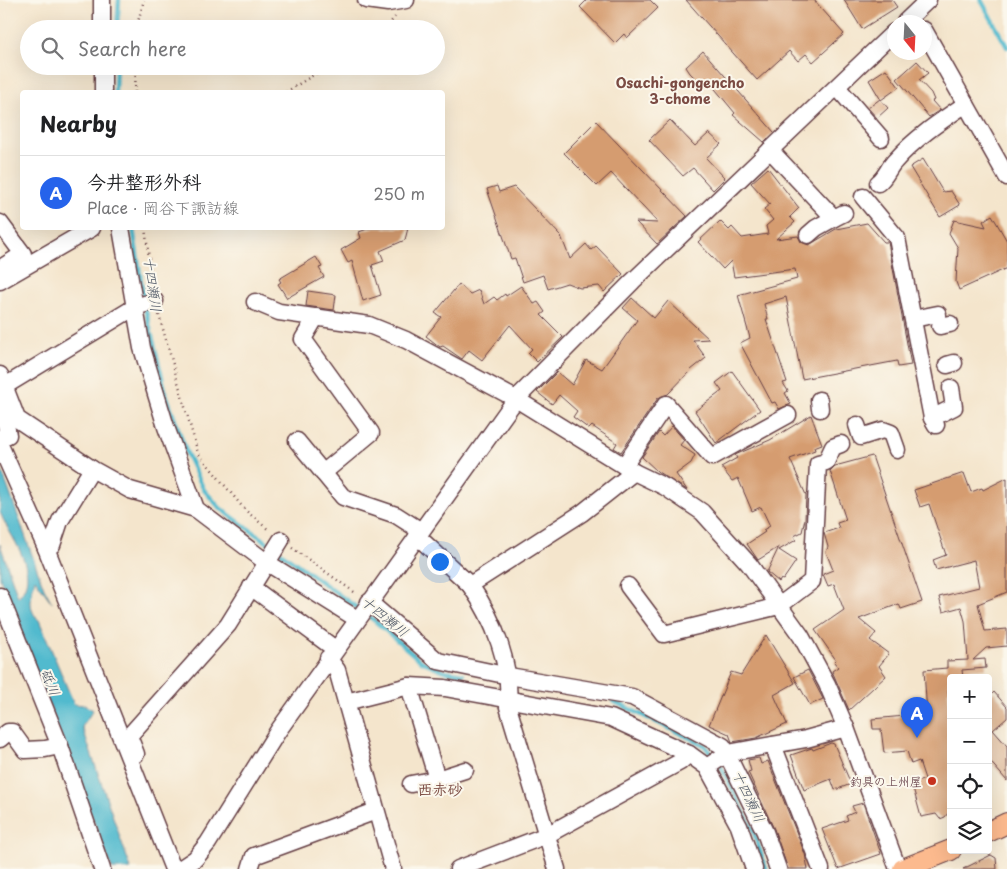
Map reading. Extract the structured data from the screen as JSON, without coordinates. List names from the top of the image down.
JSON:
{
  "districts": ["Osachi-gongencho 3-chome", "西赤砂"],
  "water": ["十四瀬川", "砥川"],
  "places": ["釣具の上州屋"],
  "north": "bottom",
  "page": {
    "search": "Search here",
    "heading": "Nearby",
    "list": [
      {
        "mark": "A",
        "name": "今井整形外科",
        "note": "Place · 岡谷下諏訪線",
        "value": "250 m"
      }
    ],
    "map_buttons": ["+", "−"],
    "pins": "A"
  }
}
